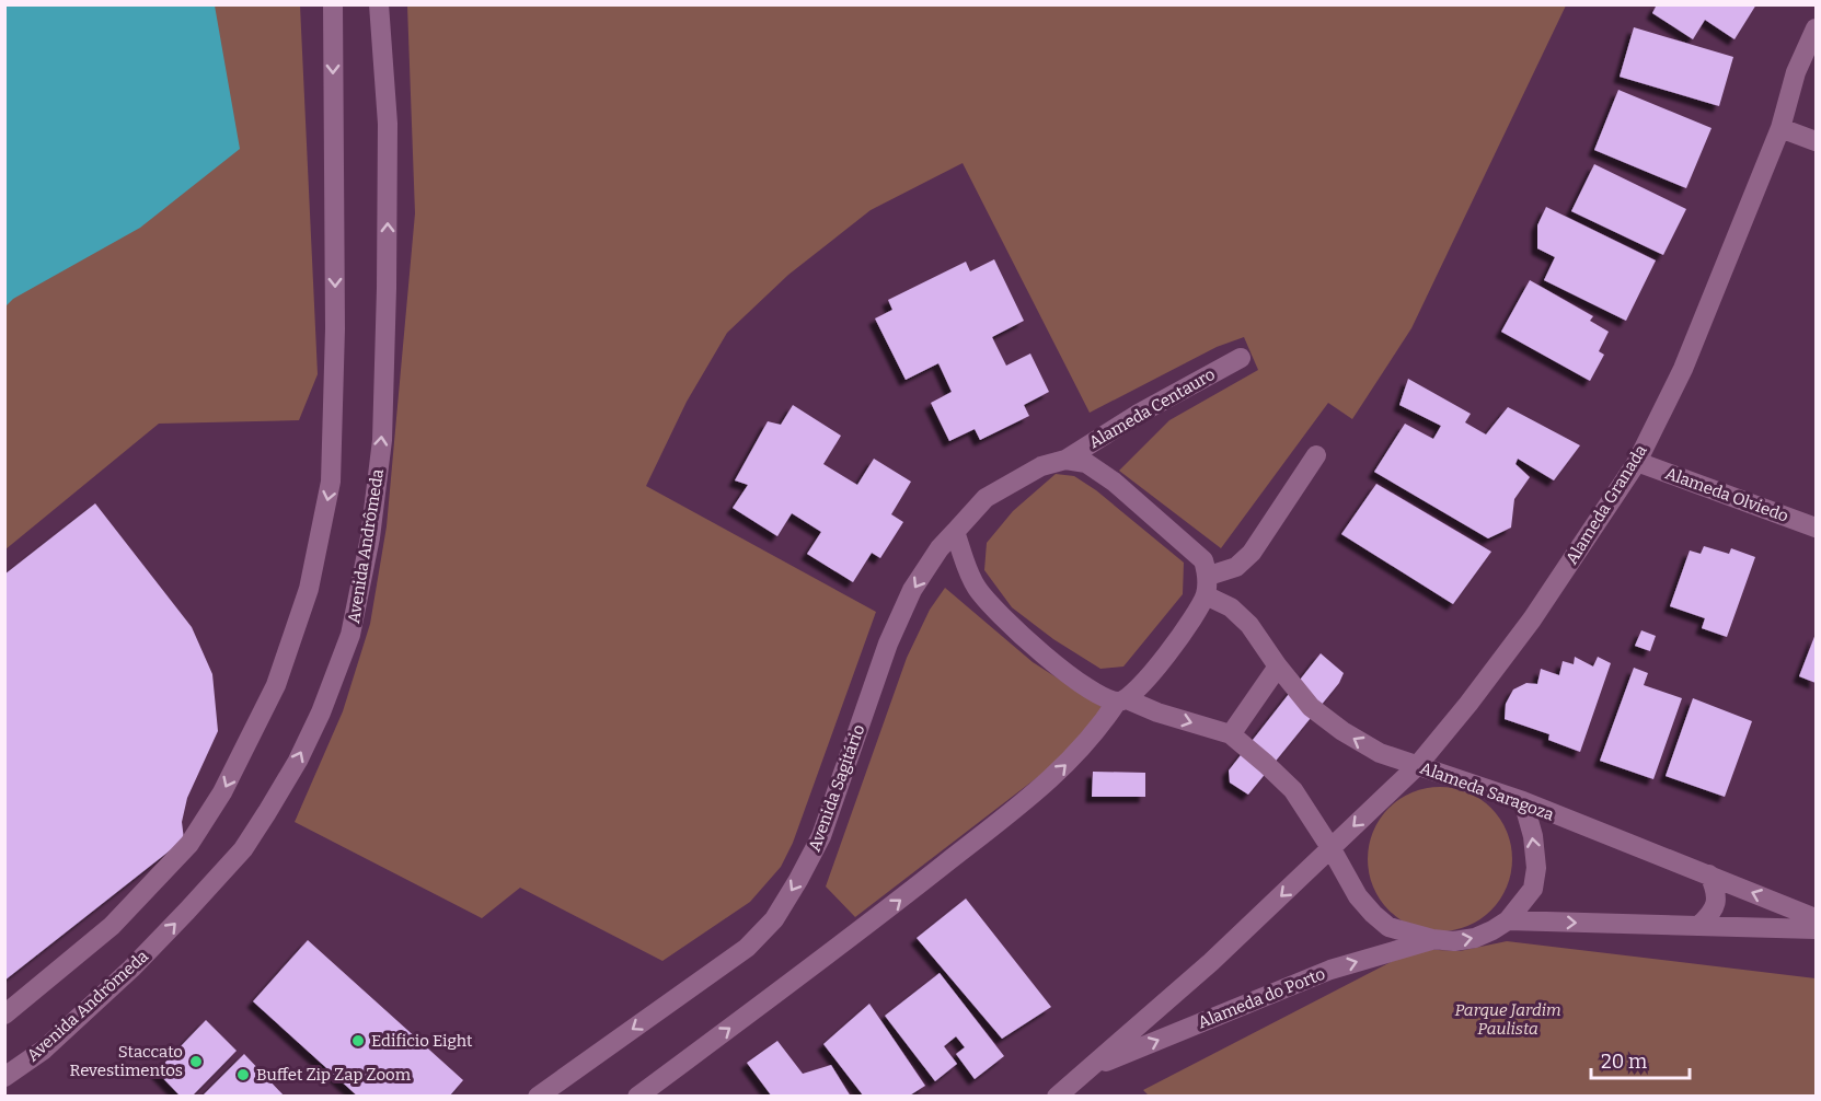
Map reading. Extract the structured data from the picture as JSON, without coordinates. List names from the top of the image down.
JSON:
{
  "streets": {
    "street": [
      "Alameda Centauro",
      "Alameda Olviedo",
      "Alameda Granada",
      "Avenida Andrômeda",
      "Avenida Sagitário",
      "Alameda Saragoza",
      "Alameda do Porto"
    ]
  },
  "crossings": [
    ["Alameda Centauro", "Avenida Sagitário"],
    ["Alameda Centauro", "Alameda Saragoza"],
    ["Alameda Olviedo", "Alameda Granada"],
    ["Alameda Granada", "Alameda Saragoza"],
    ["Alameda Granada", "Alameda do Porto"],
    ["Avenida Sagitário", "Alameda Saragoza"],
    ["Alameda Saragoza", "Alameda do Porto"]
  ],
  "parks": ["Parque Jardim Paulista"],
  "places": ["Edificio Eight", "Staccato Revestimentos", "Buffet Zip Zap Zoom"],
  "scale_bar": "20 m"
}
